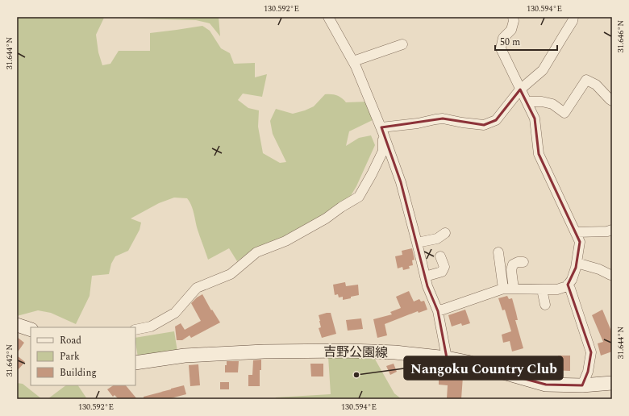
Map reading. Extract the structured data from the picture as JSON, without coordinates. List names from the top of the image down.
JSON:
{
  "streets": {
    "main road": ["吉野公園線"]
  },
  "places": ["Nangoku Country Club"],
  "legend": ["Road", "Park", "Building"],
  "scale_bar": "50 m",
  "coordinates": [
    "130.592°E",
    "130.594°E",
    "31.646°N",
    "31.644°N",
    "31.642°N"
  ]
}
